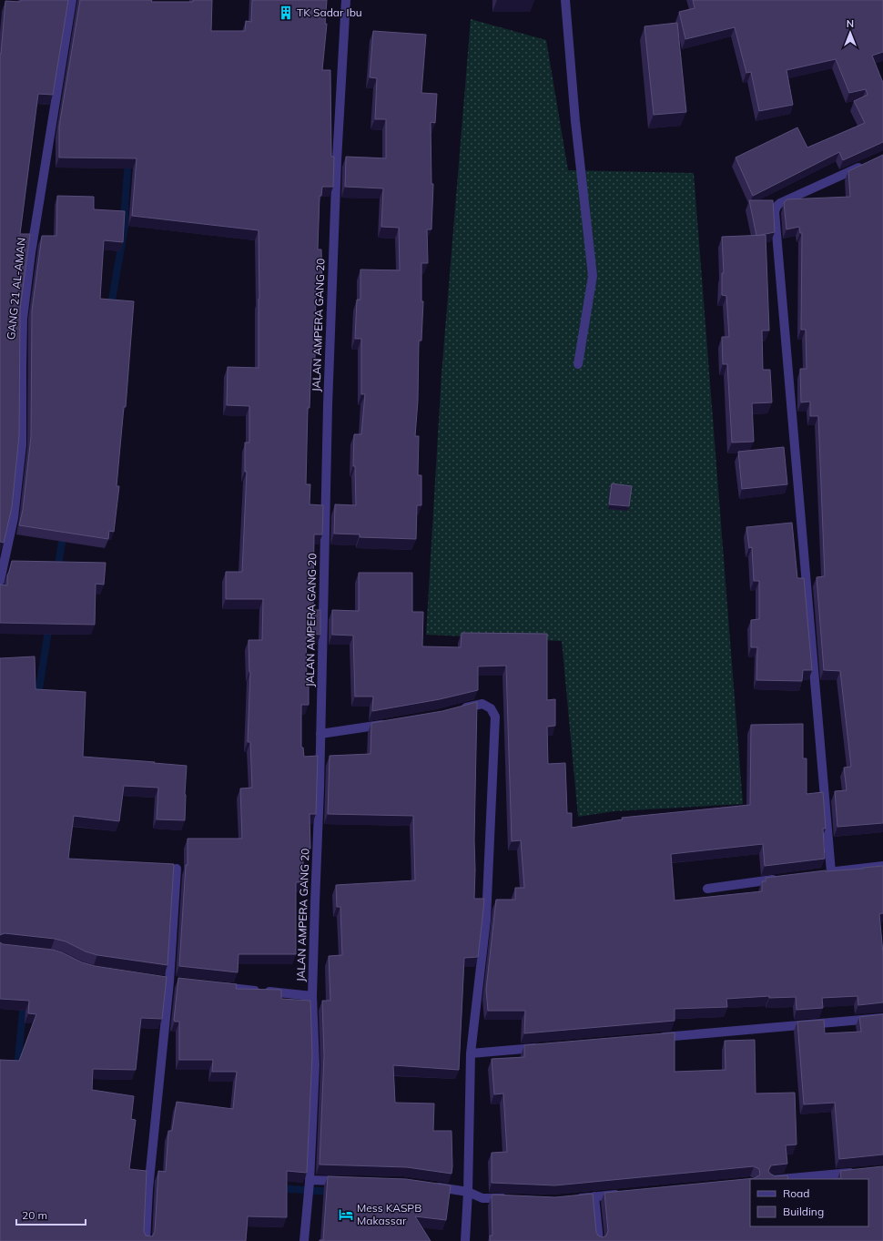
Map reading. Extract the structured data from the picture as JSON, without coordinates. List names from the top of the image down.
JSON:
{
  "streets": {
    "street": ["GANG 21 AL-AMAN", "JALAN AMPERA GANG 20"]
  },
  "places": {
    "building": ["TK Sadar Ibu"],
    "hotel": ["Mess KASPB Makassar"]
  },
  "legend": ["Road", "Building"],
  "scale_bar": "20 m",
  "north": "top"
}
